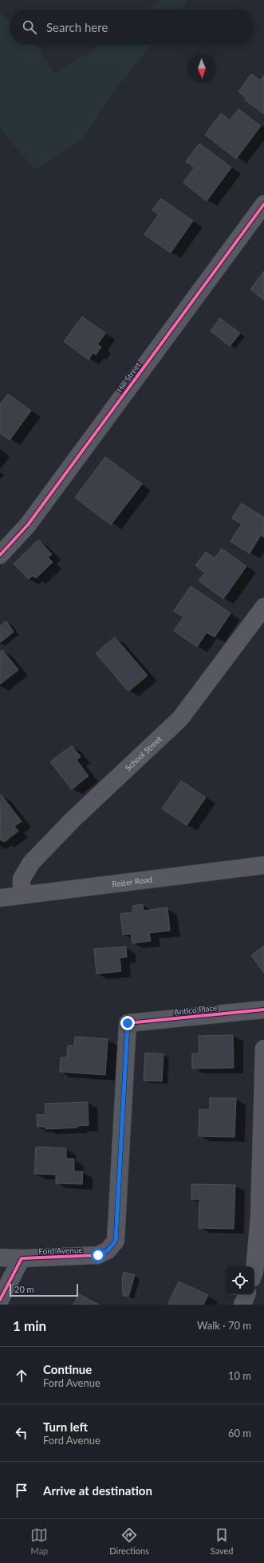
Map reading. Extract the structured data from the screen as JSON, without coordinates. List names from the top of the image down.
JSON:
{
  "streets": {
    "street": [
      "Hill Street",
      "School Street",
      "Reiter Road",
      "Antico Place",
      "Ford Avenue"
    ]
  },
  "crossings": [
    ["School Street", "Reiter Road"],
    ["Antico Place", "Ford Avenue"]
  ],
  "scale_bar": "20 m",
  "north": "bottom",
  "page": {
    "search": "Search here",
    "scale": "20 m",
    "heading": ["1 min", "Walk · 70 m"],
    "list": [
      ["Continue", "Ford Avenue", "10 m"],
      ["Turn left", "Ford Avenue", "60 m"],
      "Arrive at destination"
    ],
    "nav": ["Map", "Directions", "Saved"]
  }
}
